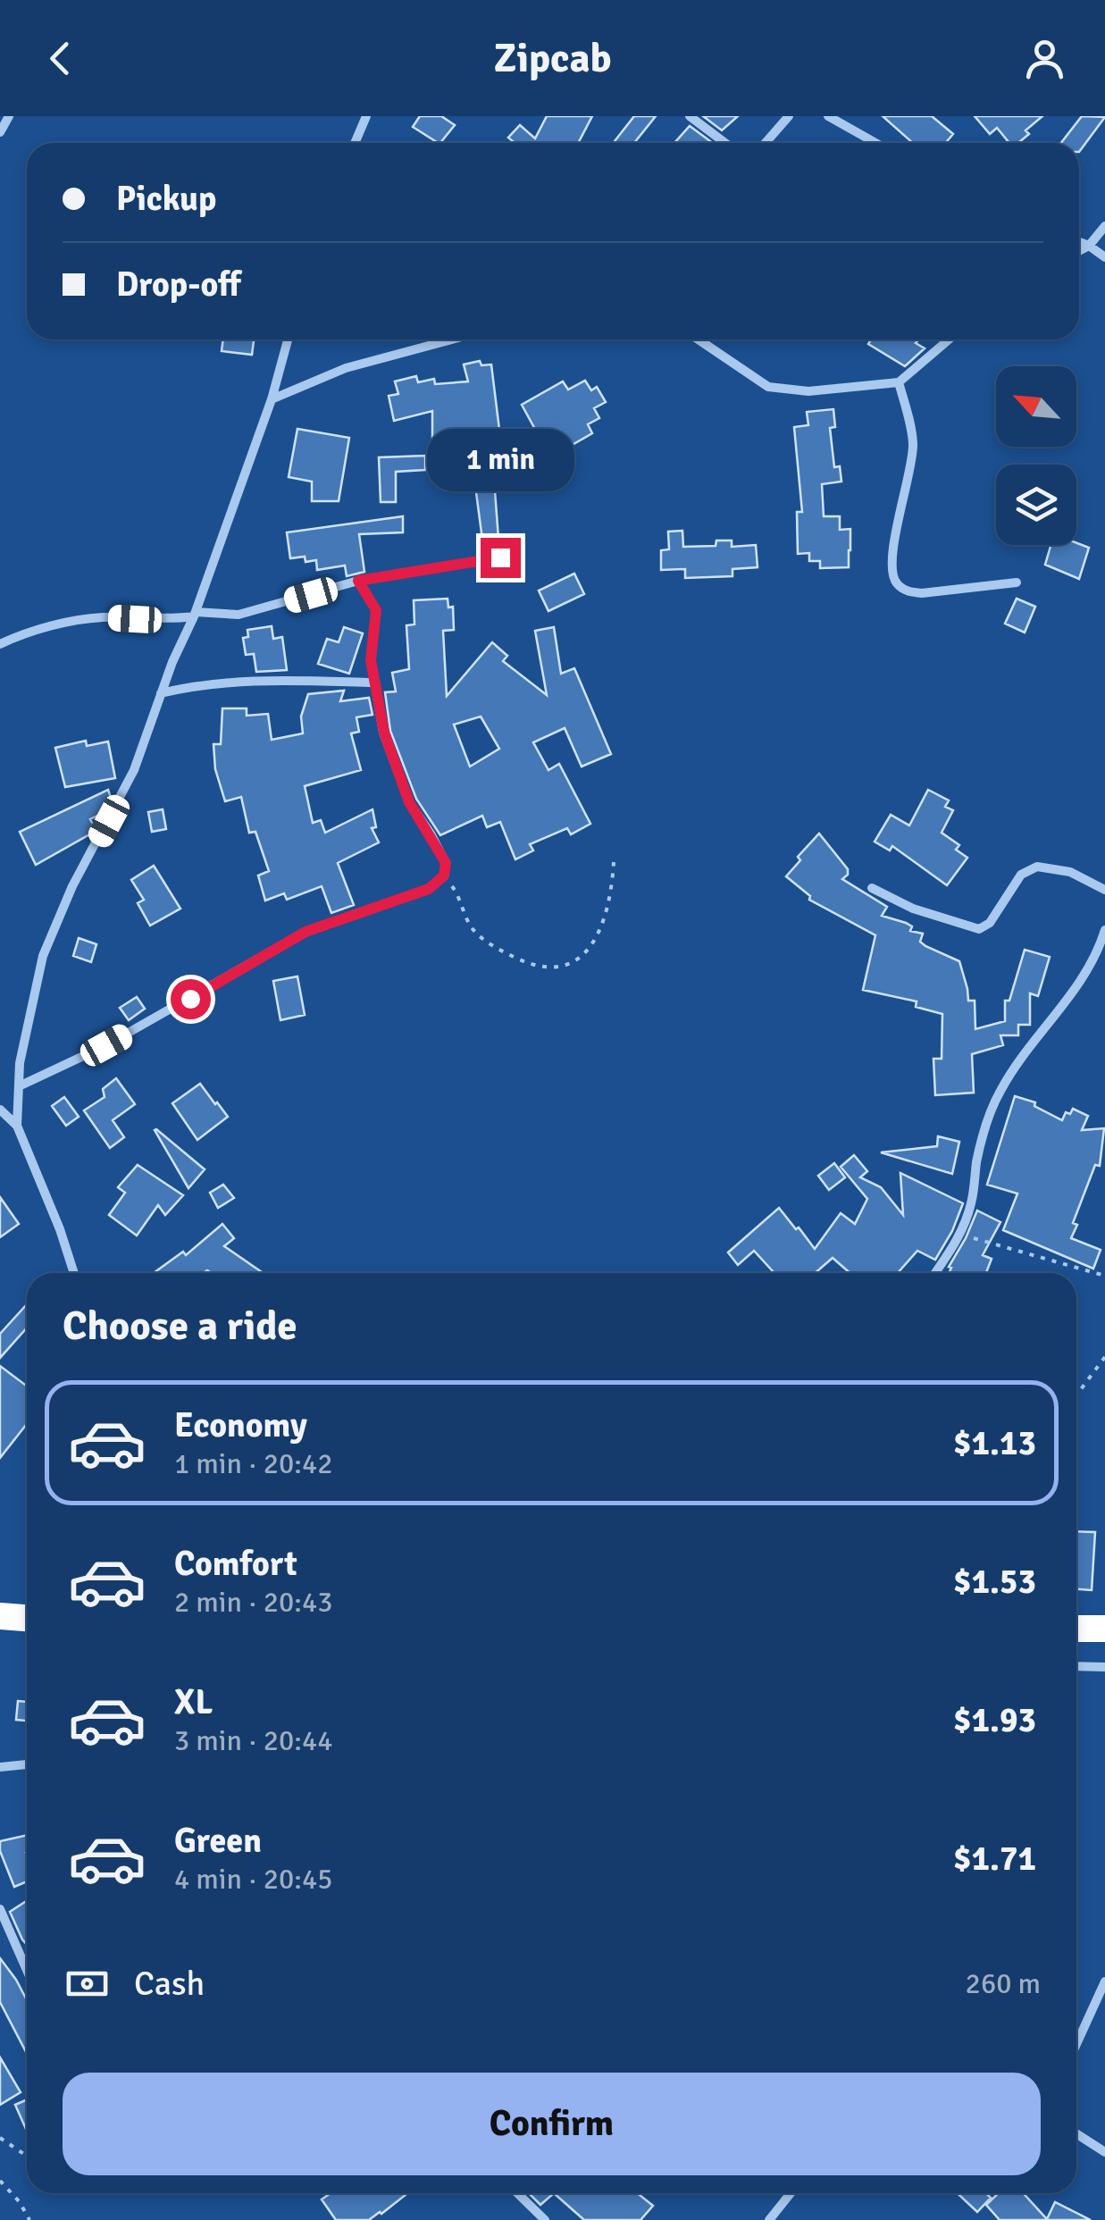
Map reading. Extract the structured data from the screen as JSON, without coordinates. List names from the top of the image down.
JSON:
{
  "north": "top left",
  "page": {
    "header": "Zipcab",
    "banner": ["Pickup", "Drop-off"],
    "bubble": "1 min",
    "heading": "Choose a ride",
    "list": [
      {
        "name": "Economy",
        "note": "1 min · 20:42",
        "value": "$1.13"
      },
      {
        "name": "Comfort",
        "note": "2 min · 20:43",
        "value": "$1.53"
      },
      {
        "name": "XL",
        "note": "3 min · 20:44",
        "value": "$1.93"
      },
      {
        "name": "Green",
        "note": "4 min · 20:45",
        "value": "$1.71"
      }
    ],
    "pay": ["Cash", "260 m"],
    "buttons": "Confirm"
  }
}
